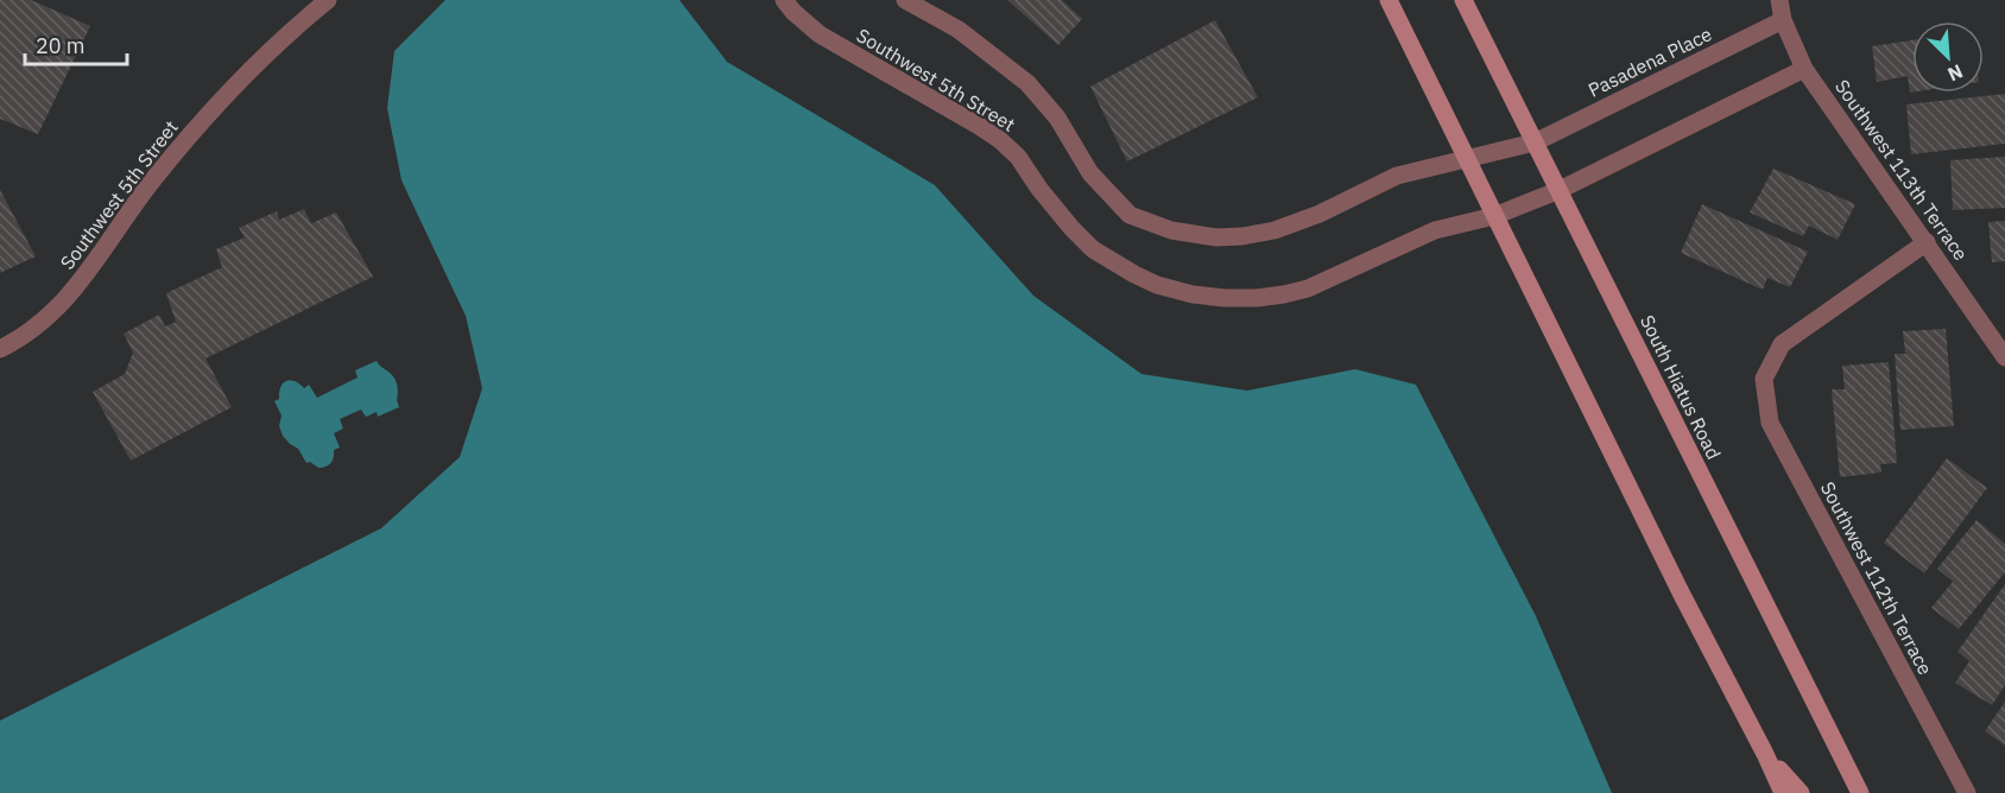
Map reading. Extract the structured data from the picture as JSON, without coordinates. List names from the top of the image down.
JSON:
{
  "streets": {
    "main road": ["South Hiatus Road"],
    "street": [
      "Pasadena Place",
      "Southwest 5th Street",
      "Southwest 113th Terrace",
      "Southwest 112th Terrace"
    ]
  },
  "crossings": [
    ["Pasadena Place", "Southwest 5th Street"],
    ["Pasadena Place", "Southwest 113th Terrace"],
    ["Pasadena Place", "South Hiatus Road"],
    ["Southwest 5th Street", "South Hiatus Road"],
    ["Southwest 113th Terrace", "Southwest 112th Terrace"]
  ],
  "scale_bar": "20 m",
  "north": "bottom right"
}
